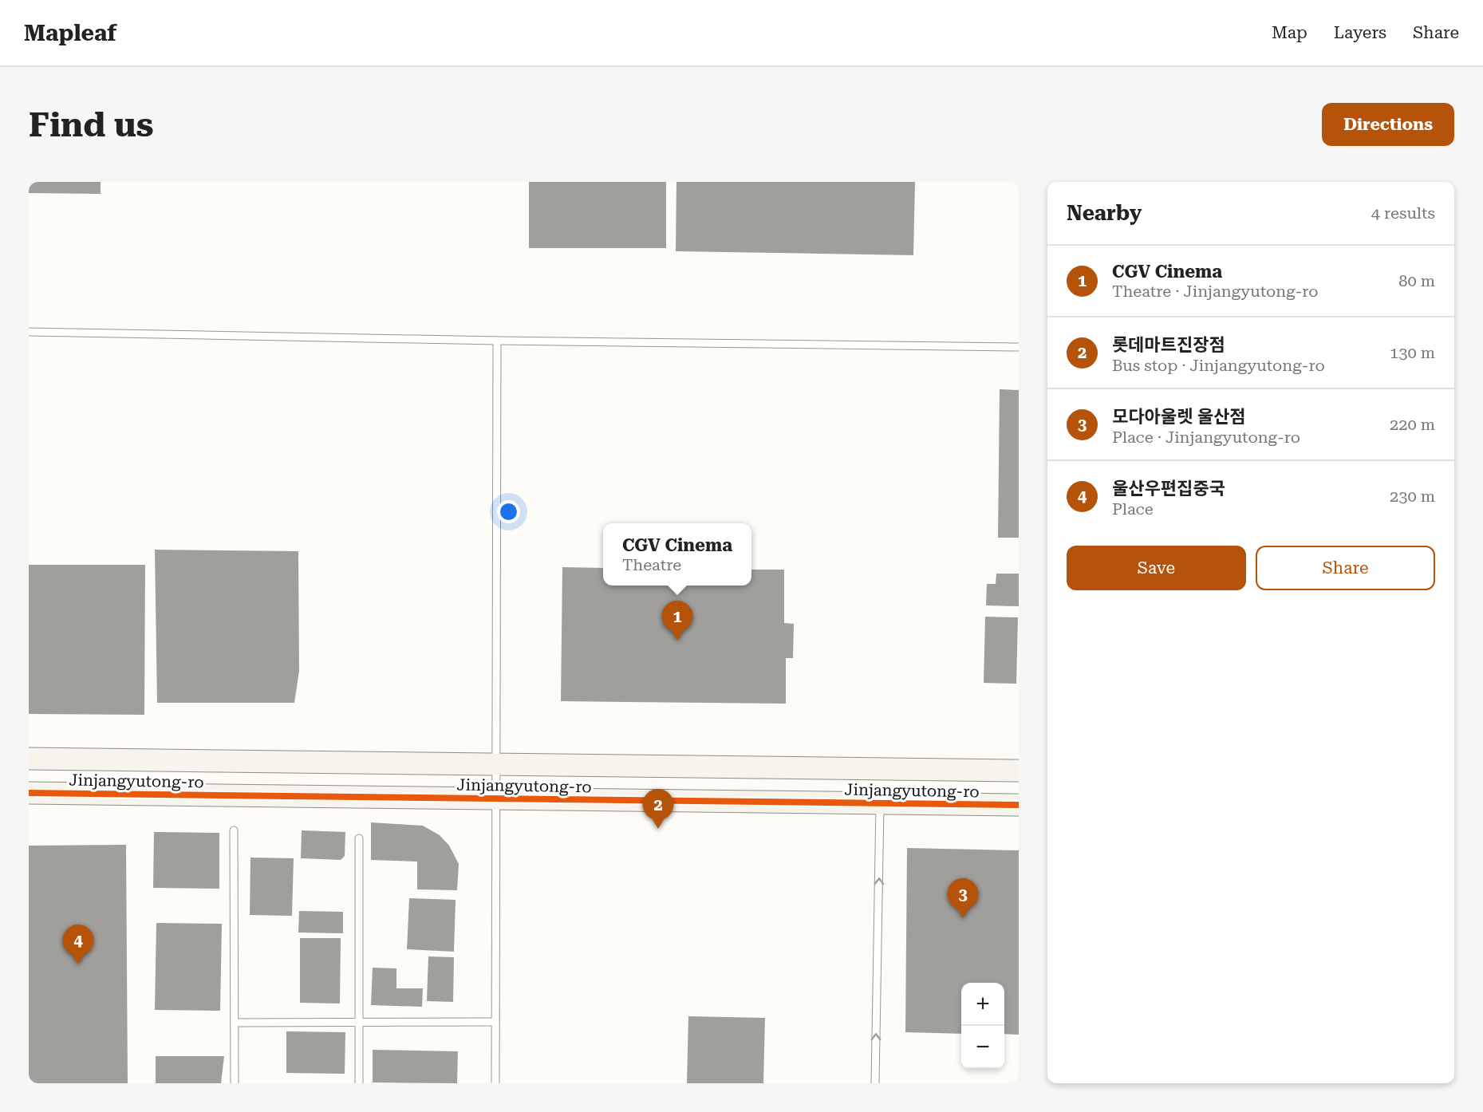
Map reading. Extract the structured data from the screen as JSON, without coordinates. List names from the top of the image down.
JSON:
{
  "streets": {
    "street": ["Jinjangyutong-ro"]
  },
  "page": {
    "header": "Mapleaf",
    "nav": ["Map", "Layers", "Share"],
    "buttons": [
      "Directions",
      ["Save", "Share"]
    ],
    "title": "Find us",
    "heading": ["Nearby", "4 results"],
    "list": [
      {
        "mark": "1",
        "name": "CGV Cinema",
        "note": "Theatre · Jinjangyutong-ro",
        "value": "80 m"
      },
      {
        "mark": "2",
        "name": "롯데마트진장점",
        "note": "Bus stop · Jinjangyutong-ro",
        "value": "130 m"
      },
      {
        "mark": "3",
        "name": "모다아울렛 울산점",
        "note": "Place · Jinjangyutong-ro",
        "value": "220 m"
      },
      {
        "mark": "4",
        "name": "울산우편집중국",
        "note": "Place",
        "value": "230 m"
      }
    ],
    "popup": ["CGV Cinema", "Theatre"],
    "pins": [
      "1",
      "2",
      "3",
      "4"
    ],
    "map_buttons": ["+", "−"]
  }
}
